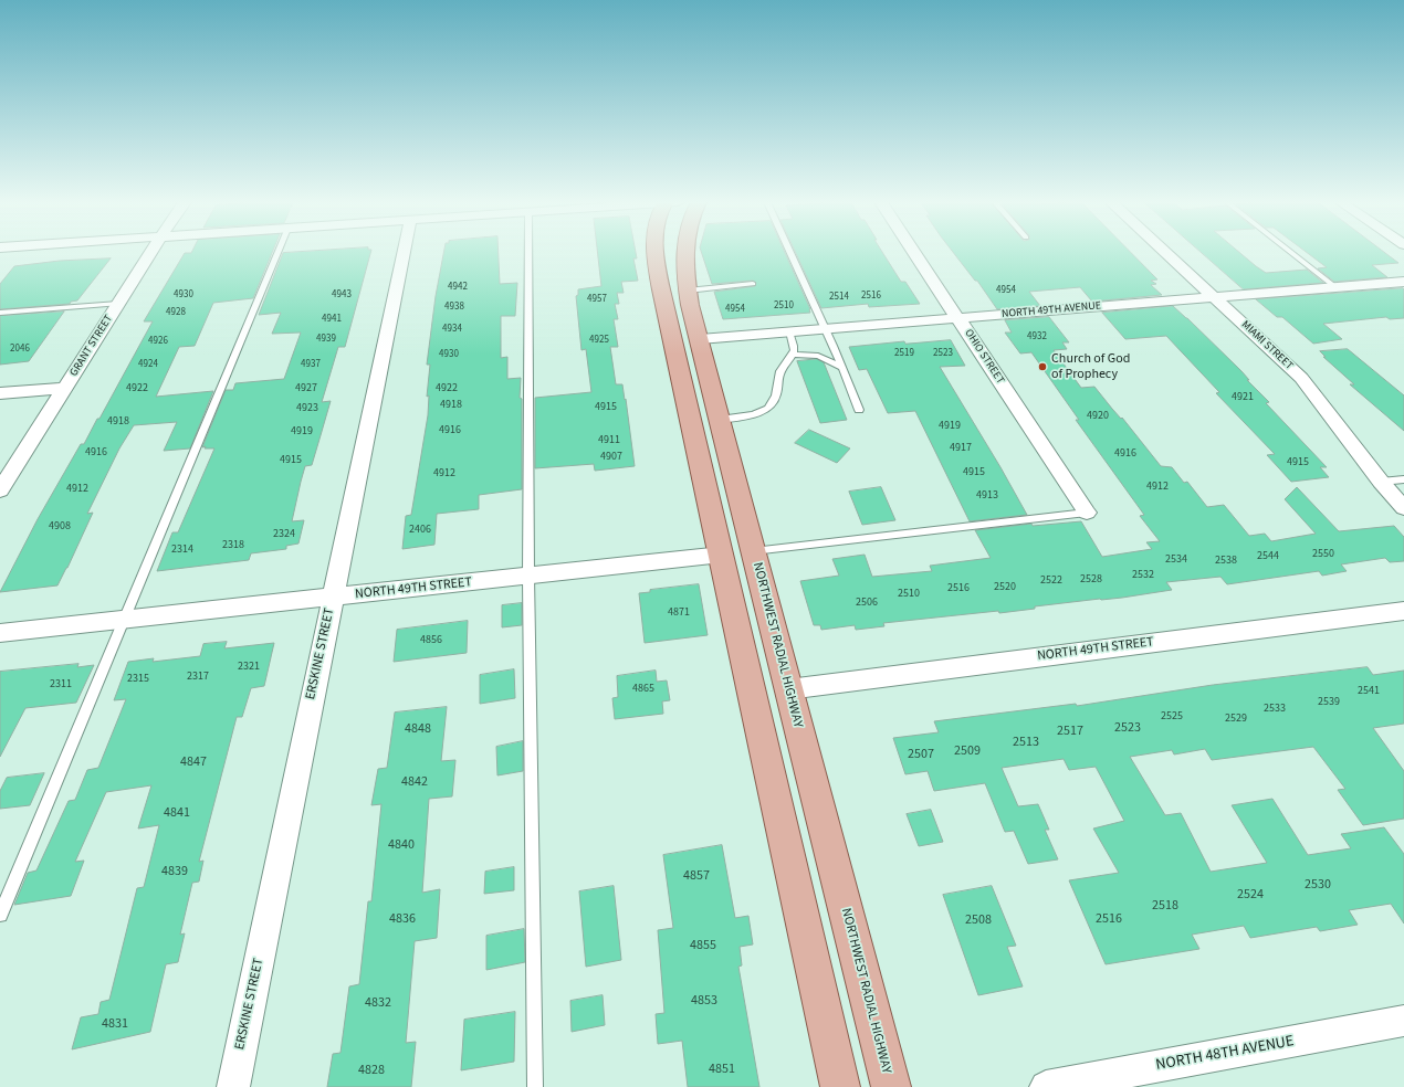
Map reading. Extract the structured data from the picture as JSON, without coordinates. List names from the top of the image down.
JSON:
{
  "streets": {
    "main road": ["NORTHWEST RADIAL HIGHWAY"],
    "street": [
      "NORTH 49TH AVENUE",
      "GRANT STREET",
      "MIAMI STREET",
      "OHIO STREET",
      "NORTH 49TH STREET",
      "ERSKINE STREET",
      "NORTH 48TH AVENUE"
    ]
  },
  "crossings": [
    ["NORTH 49TH AVENUE", "MIAMI STREET"],
    ["NORTH 49TH AVENUE", "OHIO STREET"],
    ["NORTH 49TH AVENUE", "NORTHWEST RADIAL HIGHWAY"],
    ["NORTH 49TH STREET", "NORTHWEST RADIAL HIGHWAY"],
    ["NORTH 49TH STREET", "ERSKINE STREET"]
  ],
  "places": ["Church of God of Prophecy"],
  "house_numbers": [
    "4942",
    "4954",
    "4930",
    "4943",
    "2516",
    "2514",
    "4957",
    "2510",
    "4938",
    "4954",
    "4928",
    "4941",
    "4934",
    "4932",
    "4939",
    "4925",
    "4926",
    "2046",
    "2519",
    "2523",
    "4930",
    "4924",
    "4937",
    "4922",
    "4927",
    "4922",
    "4921",
    "4918",
    "4915",
    "4923",
    "4920",
    "4918",
    "4919",
    "4916",
    "4919",
    "4911",
    "4917",
    "4916",
    "4916",
    "4907",
    "4915",
    "4915",
    "4915",
    "4912",
    "4912",
    "4912",
    "4913",
    "4908",
    "2406",
    "2324",
    "2318",
    "2314",
    "2550",
    "2544",
    "2534",
    "2538",
    "2532",
    "2528",
    "2522",
    "2520",
    "2516",
    "2510",
    "2506",
    "4871",
    "4856",
    "2321",
    "2317",
    "2315",
    "2311",
    "4865",
    "2541",
    "2539",
    "2533",
    "2525",
    "2529",
    "2523",
    "4848",
    "2517",
    "2513",
    "2509",
    "2507",
    "4847",
    "4842",
    "4841",
    "4840",
    "4839",
    "4857",
    "2530",
    "2524",
    "2518",
    "4836",
    "2516",
    "2508",
    "4855",
    "4853",
    "4832",
    "4831",
    "4851",
    "4828"
  ]
}
